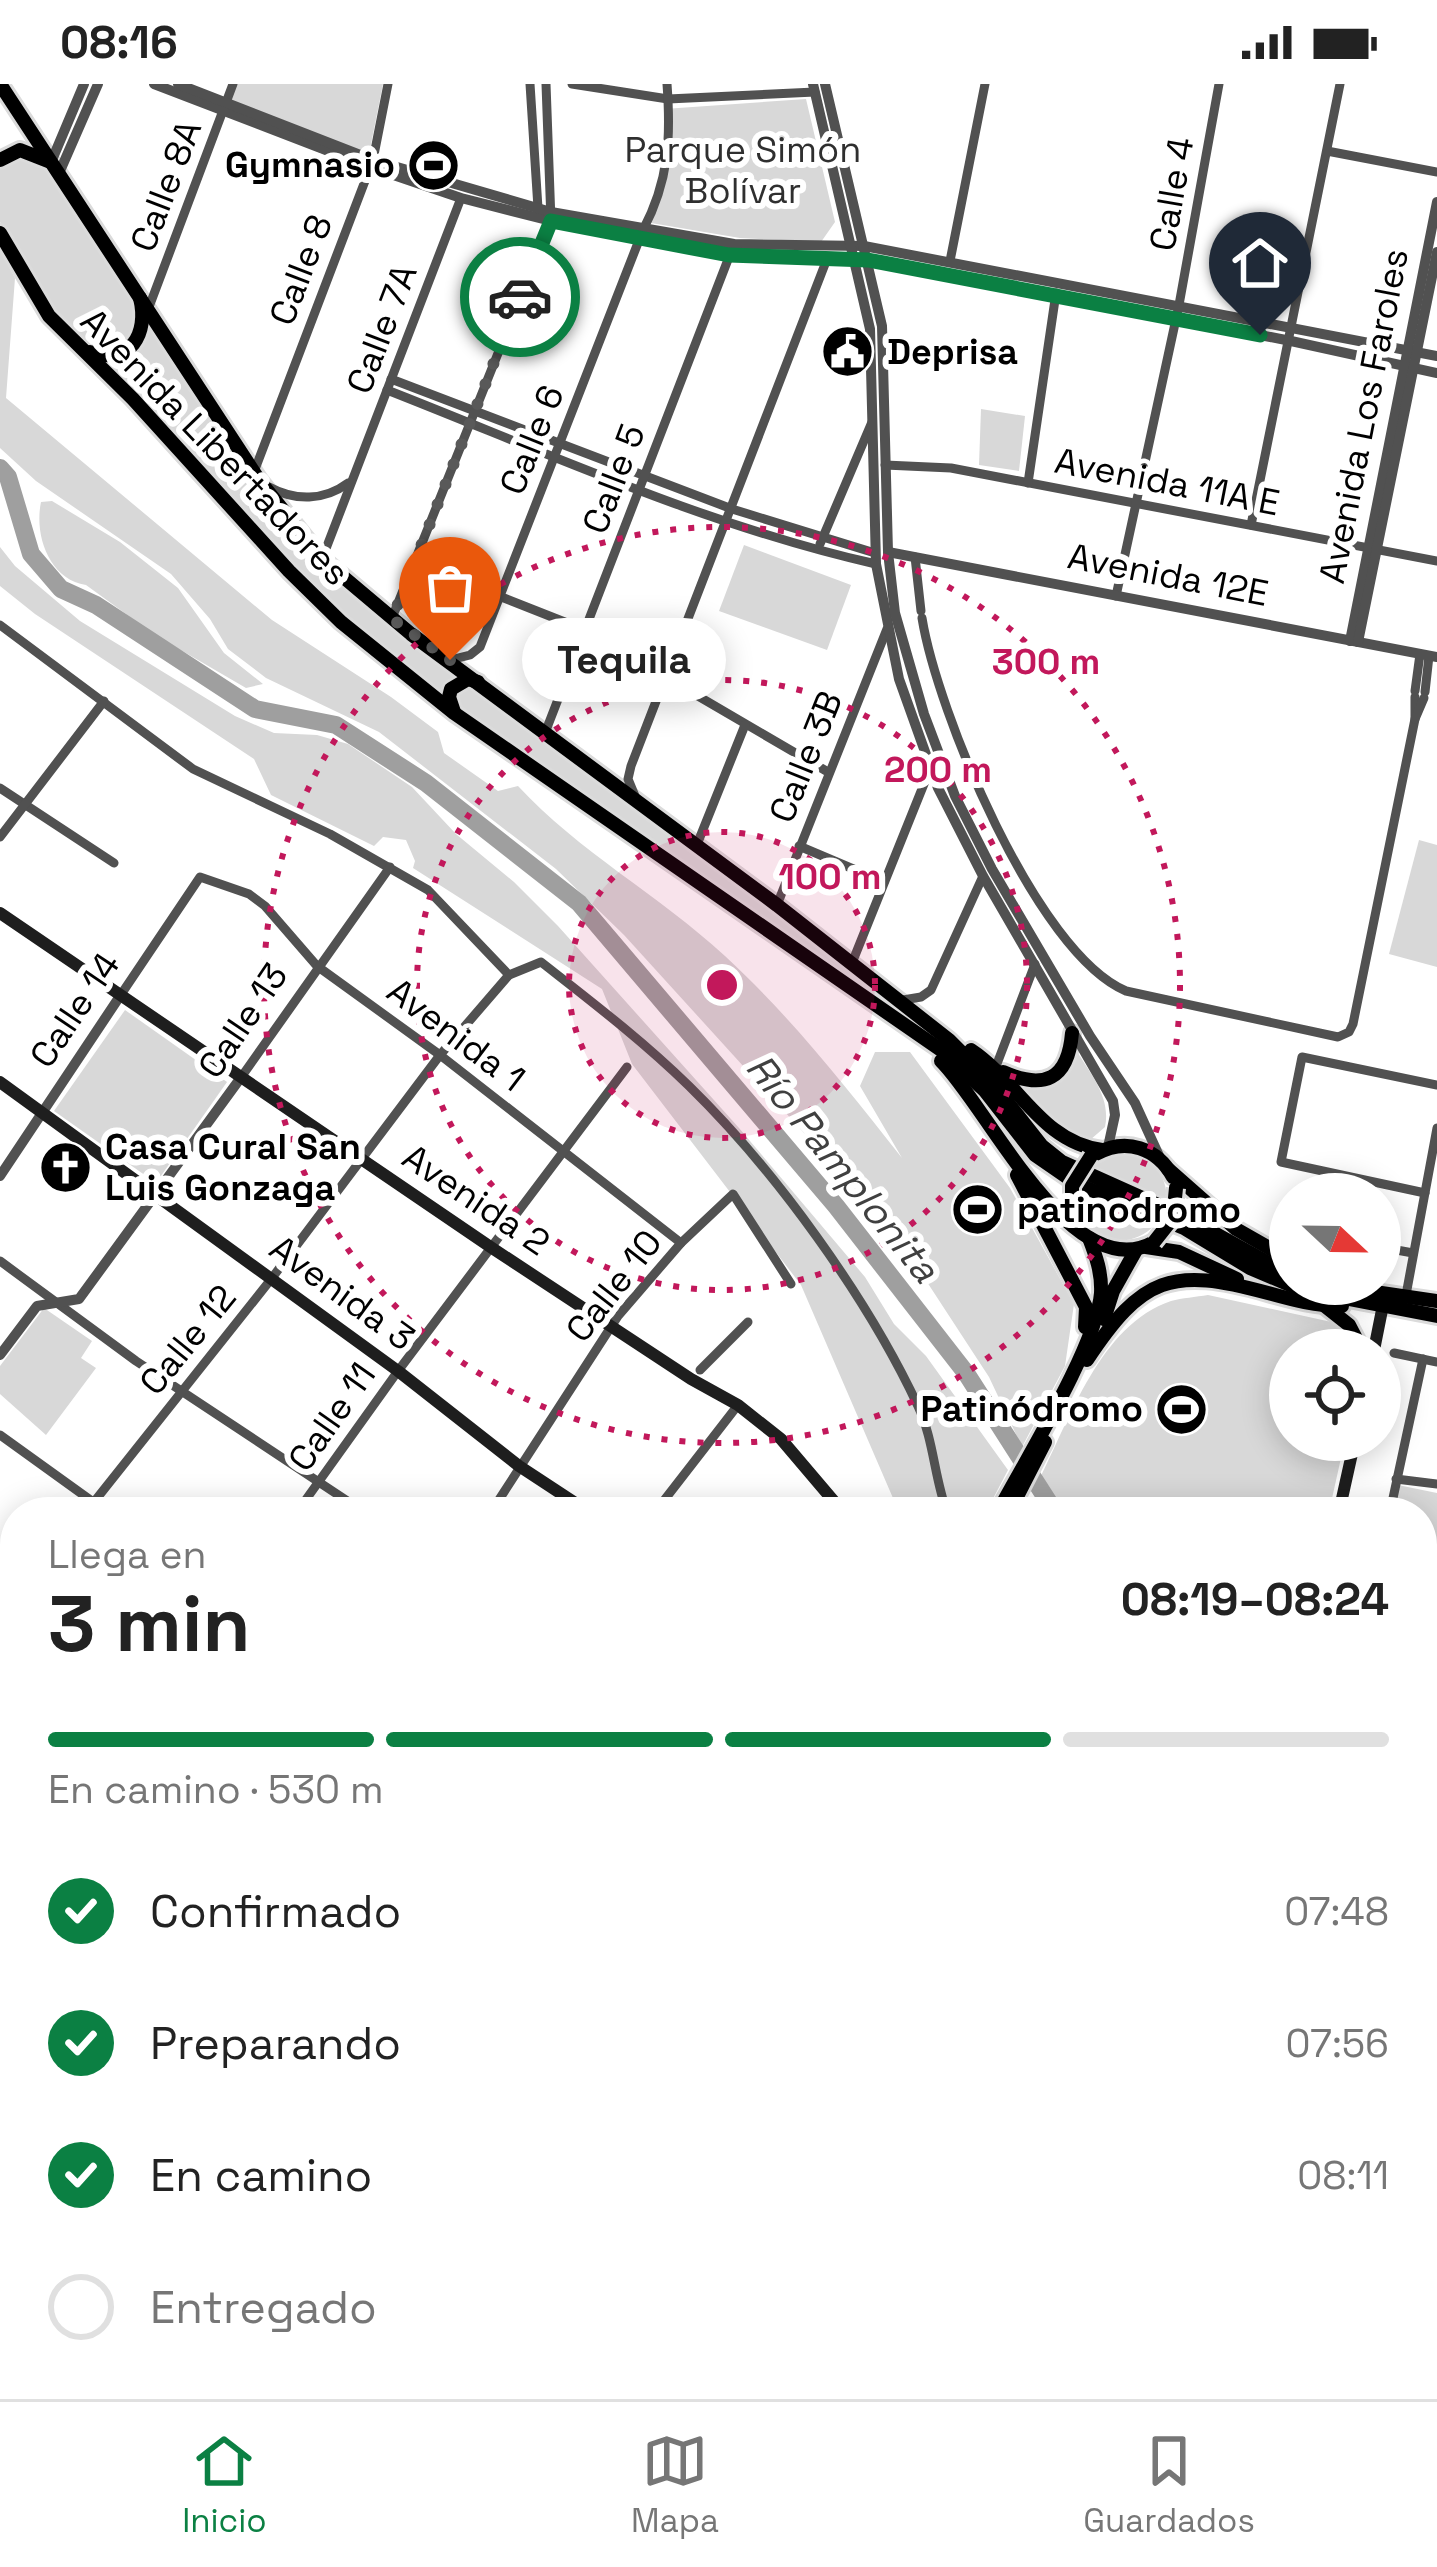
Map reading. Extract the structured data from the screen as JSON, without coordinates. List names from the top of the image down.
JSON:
{
  "streets": {
    "main road": ["Avenida Libertadores", "Avenida 2", "Avenida 3"],
    "street": [
      "Calle 8A",
      "Calle 4",
      "Calle 8",
      "Calle 7A",
      "Avenida Los Faroles",
      "Calle 6",
      "Calle 5",
      "Avenida 11A E",
      "Avenida 12E",
      "Calle 3B",
      "Calle 14",
      "Calle 13",
      "Avenida 1",
      "Calle 10",
      "Calle 12",
      "Calle 11"
    ]
  },
  "crossings": [
    ["Calle 8A", "Avenida Libertadores"],
    ["Calle 4", "Avenida 11A E"],
    ["Calle 4", "Avenida 12E"],
    ["Calle 8", "Avenida Libertadores"],
    ["Calle 7A", "Avenida Libertadores"],
    ["Calle 7A", "Avenida 12E"],
    ["Avenida Los Faroles", "Avenida 11A E"],
    ["Avenida Los Faroles", "Avenida 12E"],
    ["Calle 6", "Avenida Libertadores"],
    ["Calle 6", "Avenida 12E"],
    ["Avenida Libertadores", "Calle 5"],
    ["Avenida Libertadores", "Calle 3B"],
    ["Calle 5", "Avenida 12E"],
    ["Calle 14", "Avenida 1"],
    ["Calle 14", "Avenida 2"],
    ["Calle 14", "Avenida 3"],
    ["Calle 13", "Avenida 1"],
    ["Calle 13", "Avenida 2"],
    ["Calle 13", "Avenida 3"],
    ["Avenida 1", "Calle 10"],
    ["Avenida 1", "Calle 12"],
    ["Avenida 1", "Calle 11"],
    ["Avenida 2", "Calle 10"],
    ["Avenida 2", "Calle 12"],
    ["Avenida 2", "Calle 11"],
    ["Calle 10", "Avenida 3"],
    ["Avenida 3", "Calle 12"],
    ["Avenida 3", "Calle 11"]
  ],
  "water": ["Río Pamplonita"],
  "parks": ["Parque Simón Bolívar"],
  "places": {
    "sports": ["Gymnasio", "patinodromo", "Patinódromo"],
    "public building": ["Deprisa"],
    "other": ["Tequila"],
    "church": ["Casa Cural San Luis Gonzaga"]
  },
  "north": "right",
  "page": {
    "status": "08:16",
    "bubble": "Tequila",
    "heading": ["3 min", "Llega en", "08:19–08:24"],
    "bar": "En camino · 530 m",
    "list": [
      ["Confirmado", "07:48"],
      ["Preparando", "07:56"],
      ["En camino", "08:11"],
      "Entregado"
    ],
    "tabs": ["Inicio", "Mapa", "Guardados"]
  },
  "rings": ["300 m", "200 m", "100 m"]
}
